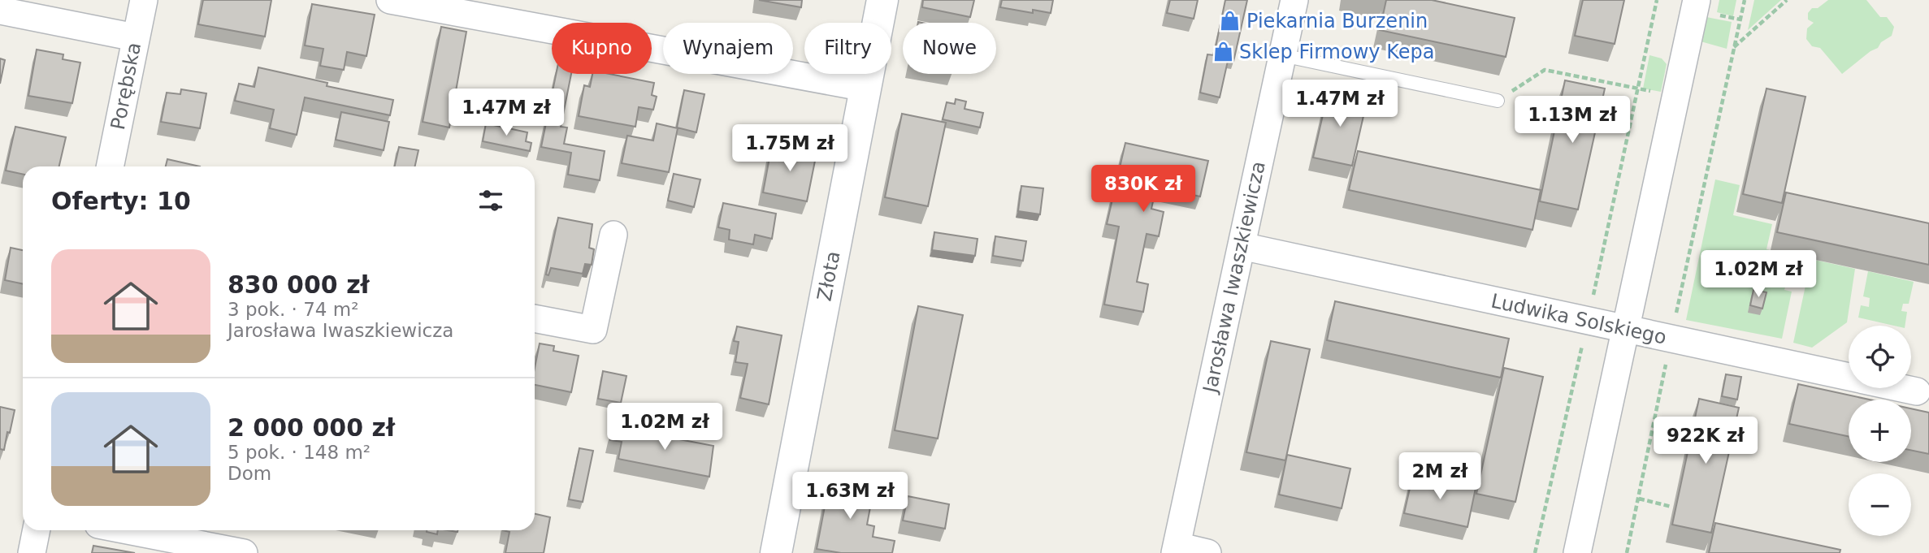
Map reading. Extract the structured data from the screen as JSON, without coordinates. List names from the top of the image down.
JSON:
{
  "streets": {
    "street": [
      "Porębska",
      "Złota",
      "Jarosława Iwaszkiewicza",
      "Ludwika Solskiego"
    ]
  },
  "crossings": [
    ["Jarosława Iwaszkiewicza", "Ludwika Solskiego"]
  ],
  "places": {
    "shop": ["Piekarnia Burzenin", "Sklep Firmowy Kepa"]
  },
  "page": {
    "chip": [
      "Kupno",
      "Wynajem",
      "Filtry",
      "Nowe"
    ],
    "price": [
      "1.47M zł",
      "1.47M zł",
      "1.13M zł",
      "1.75M zł",
      "830K zł",
      "1.02M zł",
      "1.02M zł",
      "922K zł",
      "2M zł",
      "1.63M zł"
    ],
    "heading": "Oferty: 10",
    "list": [
      {
        "name": "830 000 zł",
        "note": "3 pok. · 74 m² · Jarosława Iwaszkiewicza"
      },
      {
        "name": "2 000 000 zł",
        "note": "5 pok. · 148 m² · Dom"
      }
    ],
    "map_buttons": ["+", "−"]
  }
}
